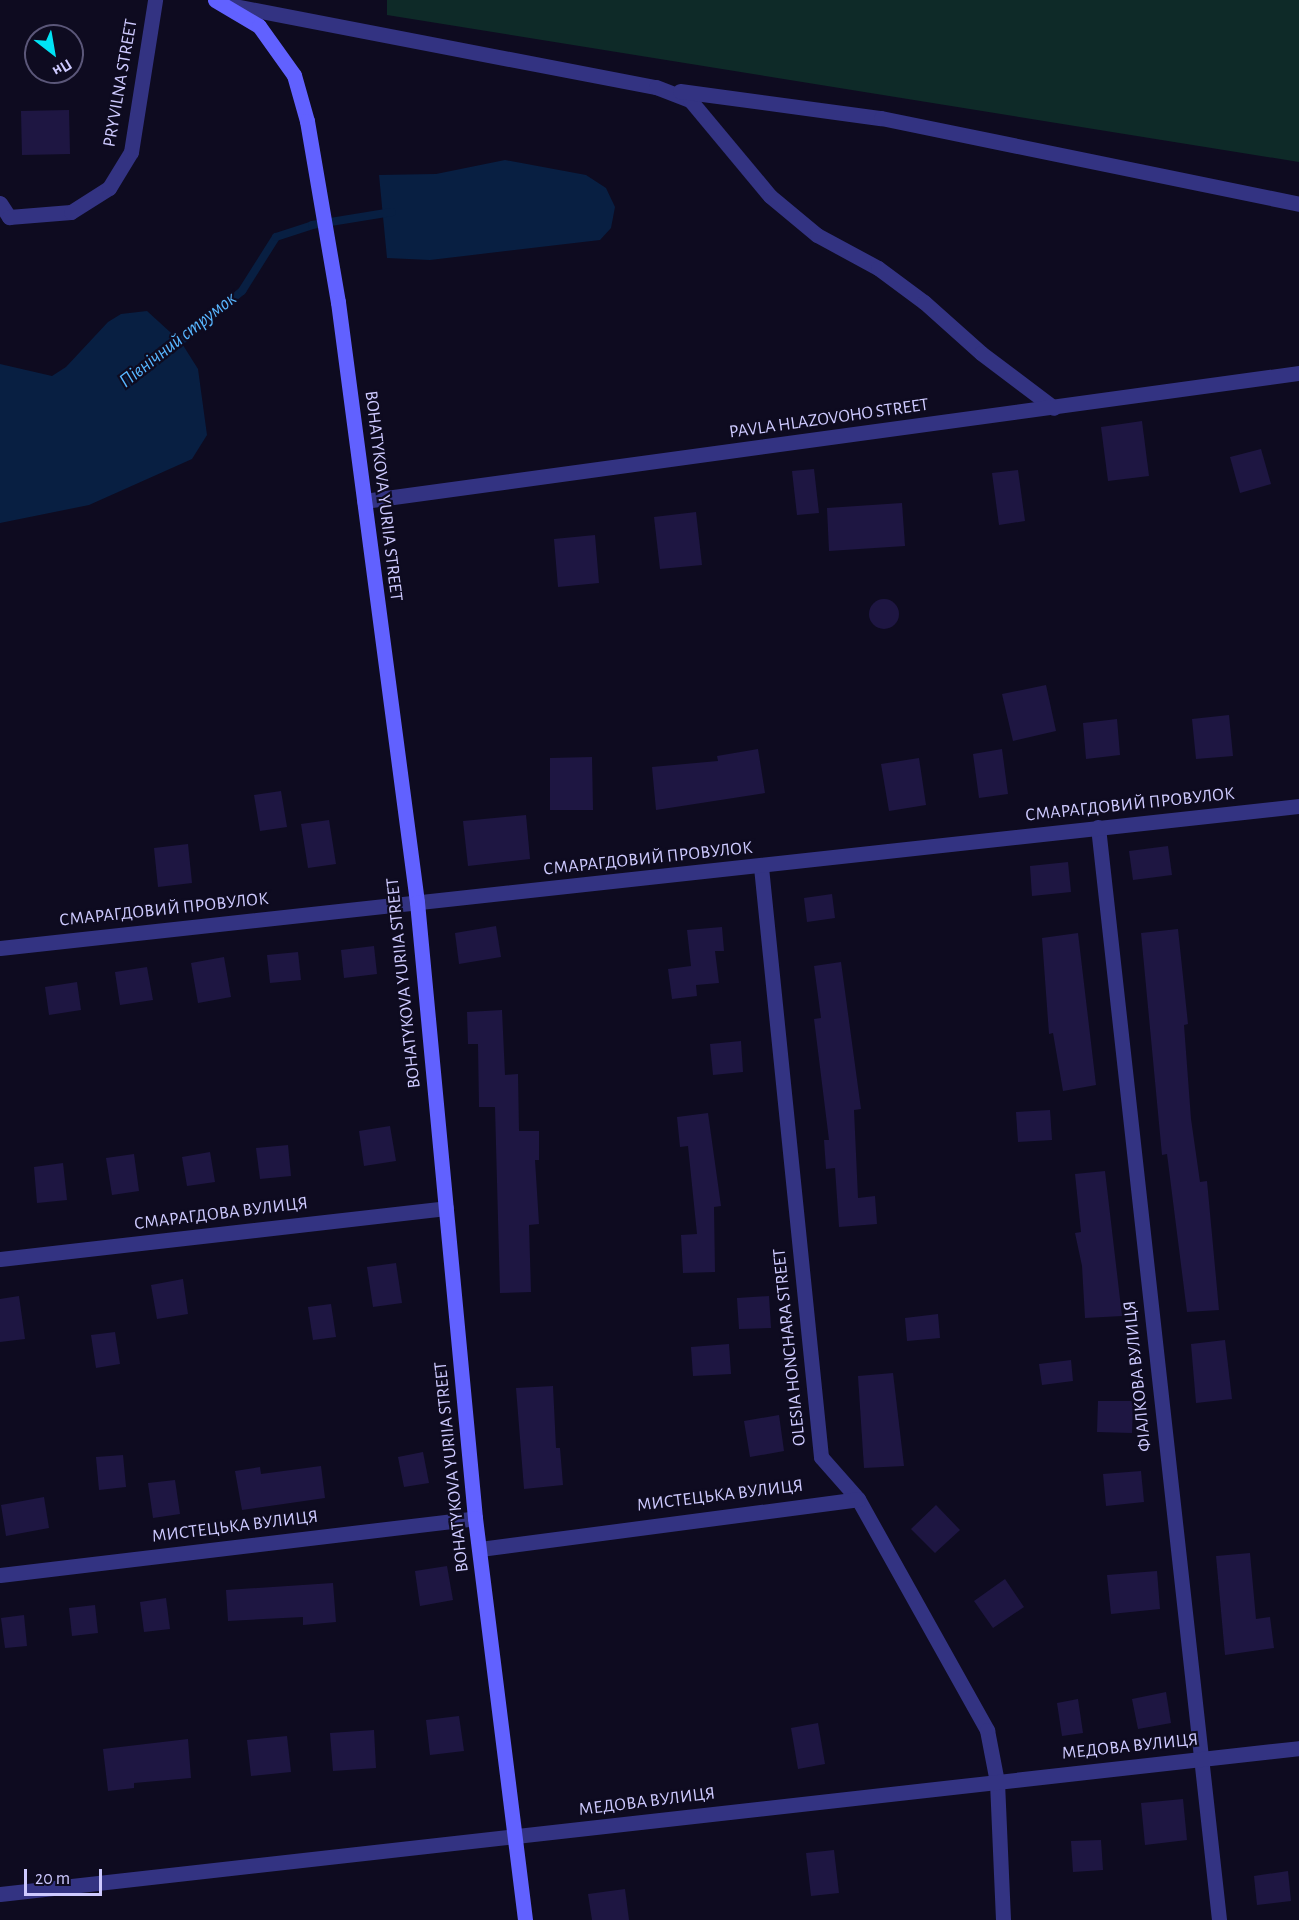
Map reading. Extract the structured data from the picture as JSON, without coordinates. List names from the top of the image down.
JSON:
{
  "streets": {
    "street": [
      "PRYVILNA STREET",
      "PAVLA HLAZOVOHO STREET",
      "BOHATYKOVA YURIIA STREET",
      "СМАРАГДОВИЙ ПРОВУЛОК",
      "СМАРАГДОВА ВУЛИЦЯ",
      "OLESIA HONCHARA STREET",
      "ФІАЛКОВА ВУЛИЦЯ",
      "МИСТЕЦЬКА ВУЛИЦЯ",
      "МЕДОВА ВУЛИЦЯ"
    ]
  },
  "crossings": [
    ["PAVLA HLAZOVOHO STREET", "BOHATYKOVA YURIIA STREET"],
    ["BOHATYKOVA YURIIA STREET", "СМАРАГДОВИЙ ПРОВУЛОК"],
    ["BOHATYKOVA YURIIA STREET", "СМАРАГДОВА ВУЛИЦЯ"],
    ["BOHATYKOVA YURIIA STREET", "МИСТЕЦЬКА ВУЛИЦЯ"],
    ["BOHATYKOVA YURIIA STREET", "МЕДОВА ВУЛИЦЯ"],
    ["СМАРАГДОВИЙ ПРОВУЛОК", "OLESIA HONCHARA STREET"],
    ["СМАРАГДОВИЙ ПРОВУЛОК", "ФІАЛКОВА ВУЛИЦЯ"],
    ["OLESIA HONCHARA STREET", "МИСТЕЦЬКА ВУЛИЦЯ"],
    ["OLESIA HONCHARA STREET", "МЕДОВА ВУЛИЦЯ"],
    ["ФІАЛКОВА ВУЛИЦЯ", "МЕДОВА ВУЛИЦЯ"]
  ],
  "water": ["Північний струмок"],
  "scale_bar": "20 m",
  "north": "bottom right"
}
